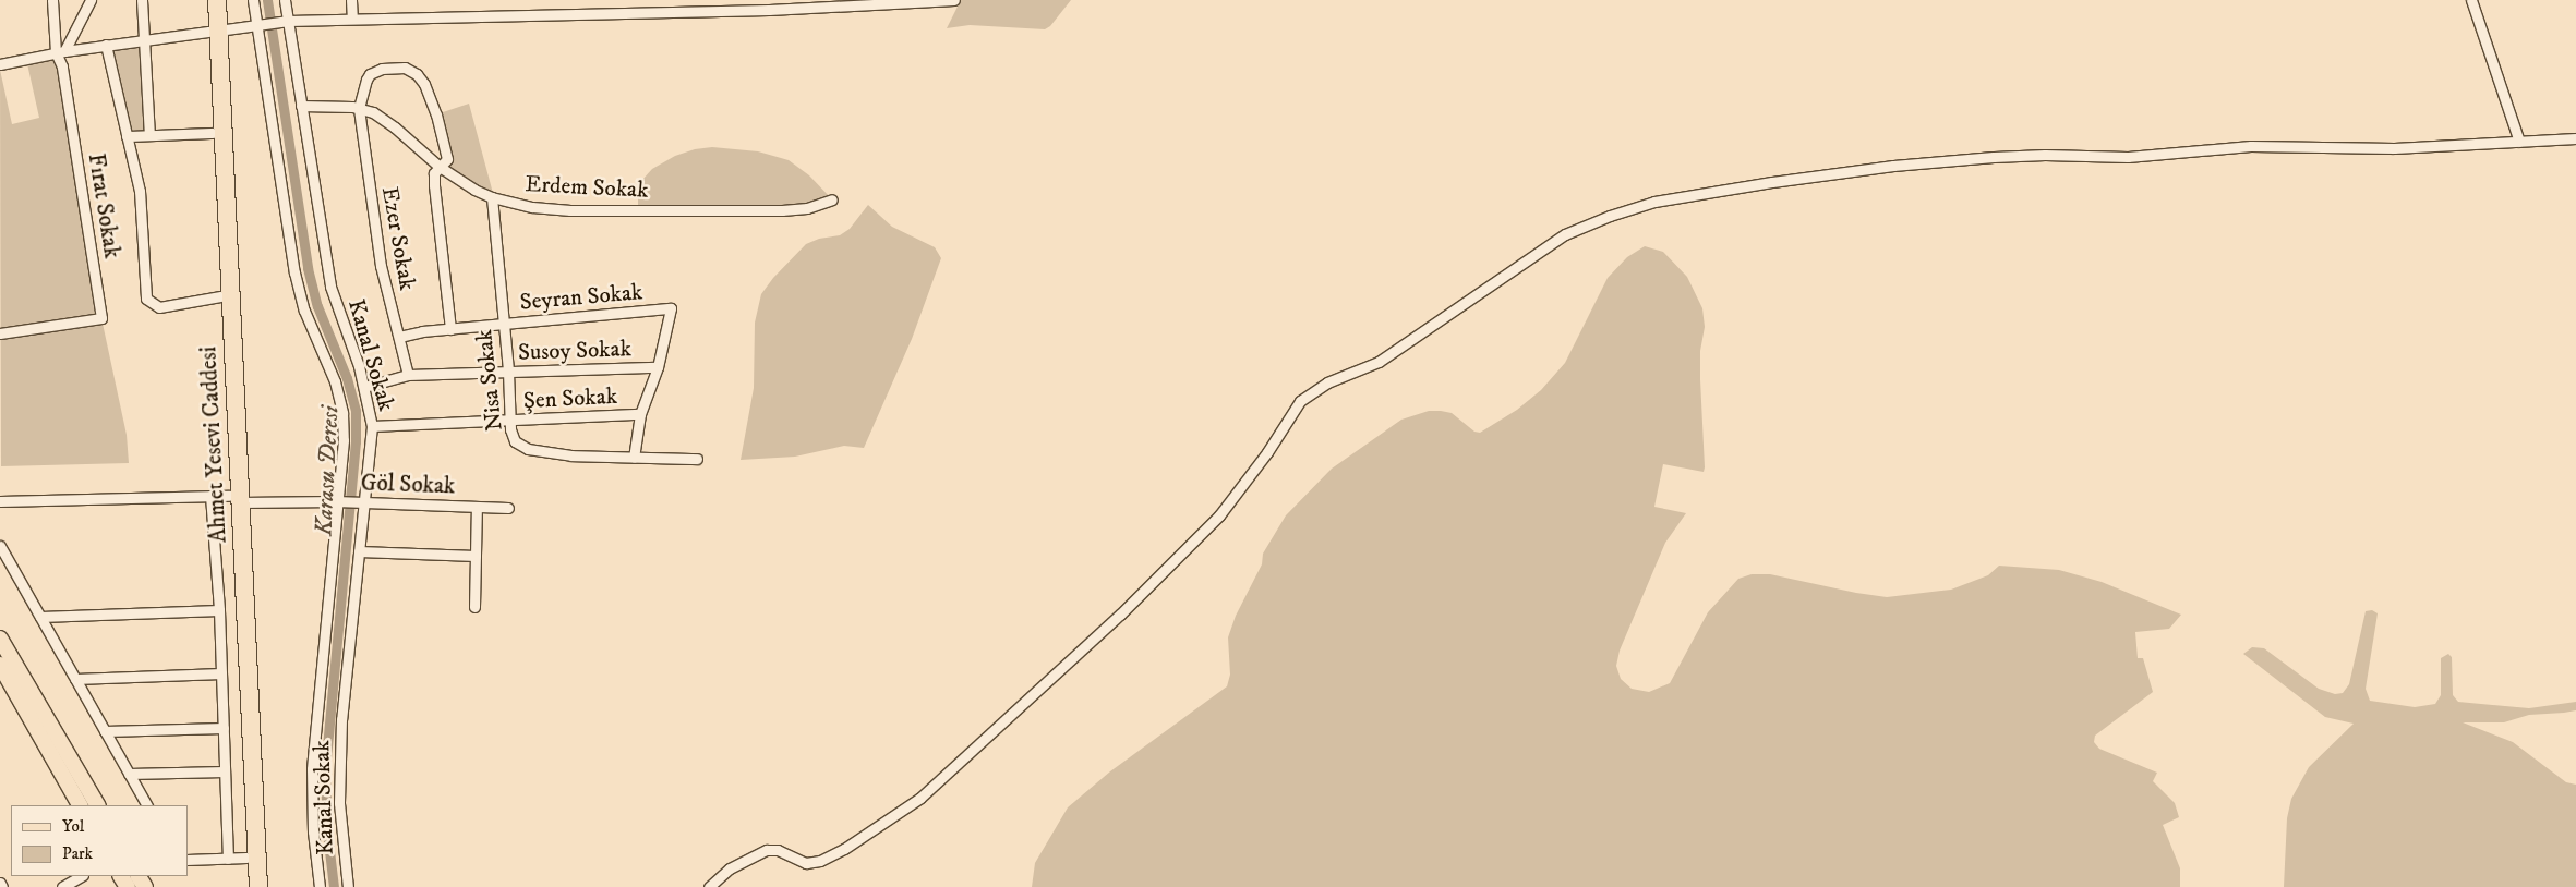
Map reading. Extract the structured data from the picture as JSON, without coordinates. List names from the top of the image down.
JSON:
{
  "streets": {
    "highway": ["Ahmet Yesevi Caddesi"],
    "street": [
      "Erdem Sokak",
      "Fırat Sokak",
      "Ezer Sokak",
      "Seyran Sokak",
      "Susoy Sokak",
      "Kanal Sokak",
      "Nisa Sokak",
      "Şen Sokak",
      "Göl Sokak"
    ]
  },
  "crossings": [
    ["Erdem Sokak", "Ezer Sokak"],
    ["Erdem Sokak", "Kanal Sokak"],
    ["Erdem Sokak", "Nisa Sokak"],
    ["Ezer Sokak", "Seyran Sokak"],
    ["Ezer Sokak", "Susoy Sokak"],
    ["Seyran Sokak", "Susoy Sokak"],
    ["Seyran Sokak", "Nisa Sokak"],
    ["Susoy Sokak", "Kanal Sokak"],
    ["Susoy Sokak", "Nisa Sokak"],
    ["Kanal Sokak", "Şen Sokak"],
    ["Kanal Sokak", "Göl Sokak"],
    ["Nisa Sokak", "Şen Sokak"],
    ["Ahmet Yesevi Caddesi", "Göl Sokak"]
  ],
  "water": ["Karasu Deresi"],
  "legend": ["Yol", "Park"]
}
